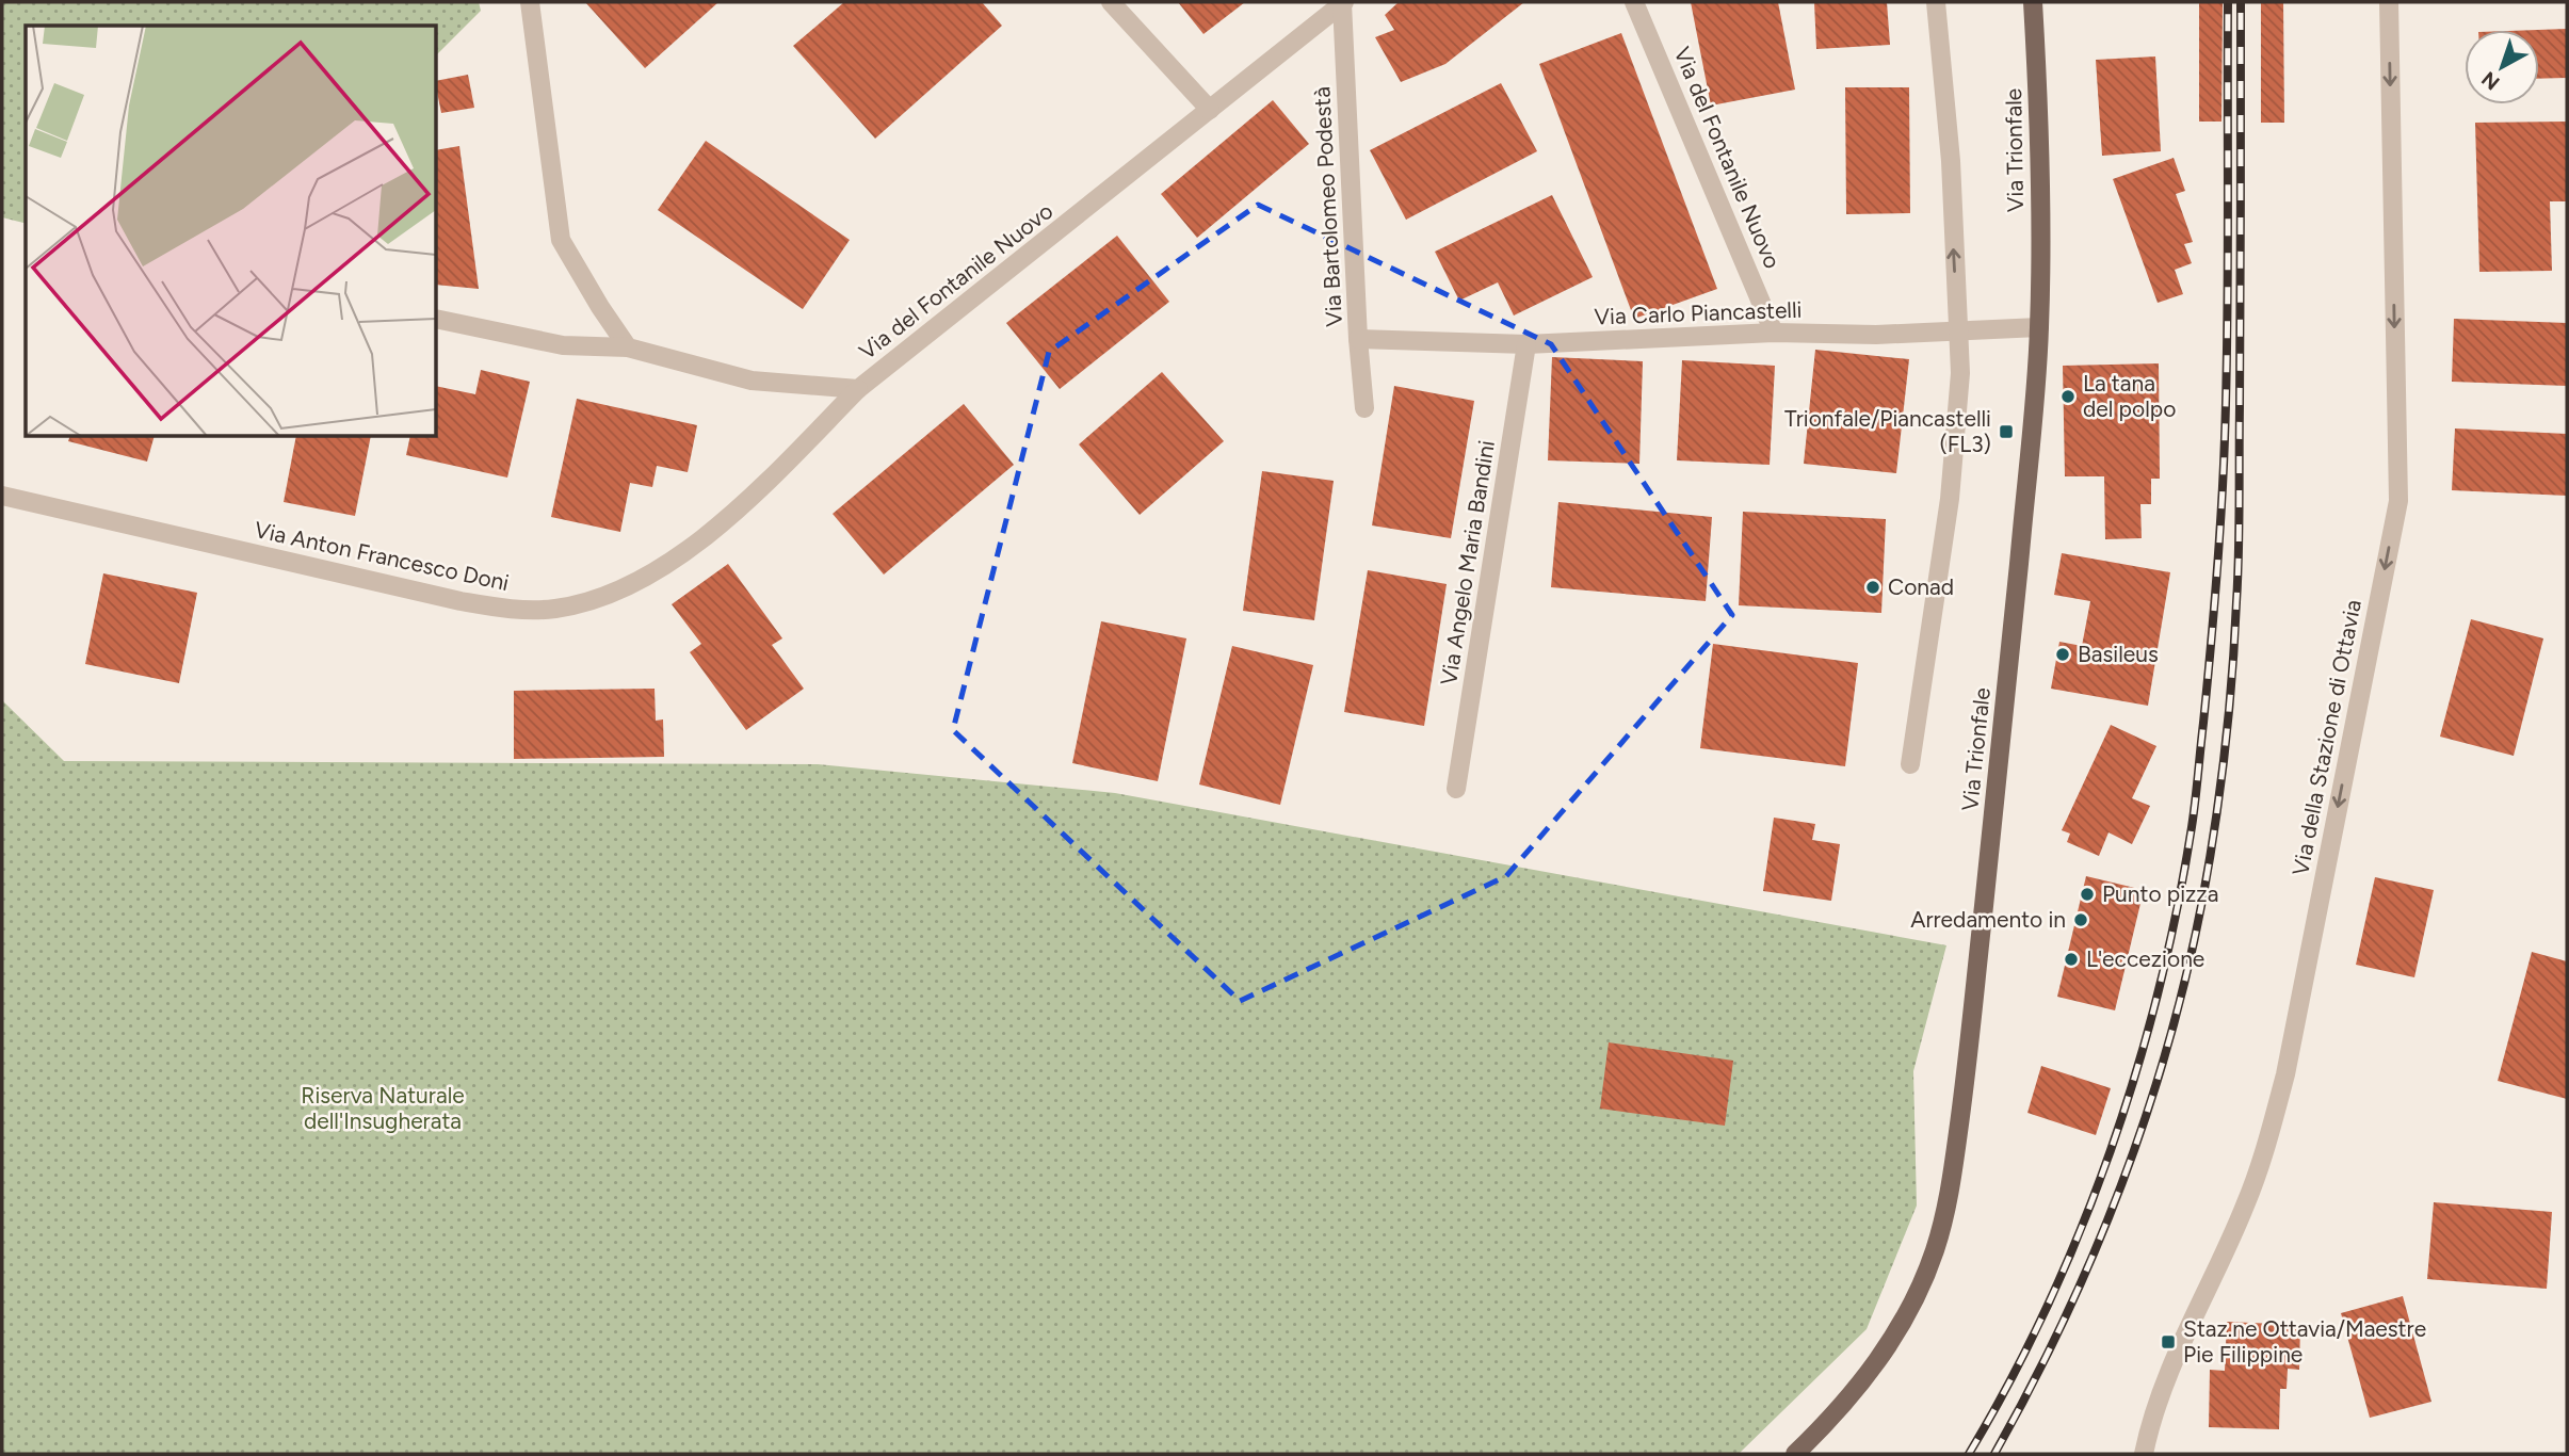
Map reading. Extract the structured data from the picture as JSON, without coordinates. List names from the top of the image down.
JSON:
{
  "streets": {
    "main road": ["Via Trionfale"],
    "street": [
      "Via del Fontanile Nuovo",
      "Via Bartolomeo Podestà",
      "Via Carlo Piancastelli",
      "Via Anton Francesco Doni",
      "Via Angelo Maria Bandini",
      "Via della Stazione di Ottavia"
    ]
  },
  "crossings": [
    ["Via Trionfale", "Via Carlo Piancastelli"],
    ["Via del Fontanile Nuovo", "Via Bartolomeo Podestà"],
    ["Via del Fontanile Nuovo", "Via Carlo Piancastelli"],
    ["Via del Fontanile Nuovo", "Via Anton Francesco Doni"],
    ["Via Bartolomeo Podestà", "Via Carlo Piancastelli"],
    ["Via Carlo Piancastelli", "Via Angelo Maria Bandini"]
  ],
  "one_way": ["Via della Stazione di Ottavia"],
  "parks": ["Riserva Naturale dell'Insugherata"],
  "places": {
    "other": [
      "La tana del polpo",
      "Conad",
      "Basileus",
      "Punto pizza",
      "Arredamento in",
      "L'eccezione"
    ],
    "transit": ["Trionfale/Piancastelli (FL3)", "Staz.ne Ottavia/Maestre Pie Filippine"]
  },
  "north": "bottom left"
}
